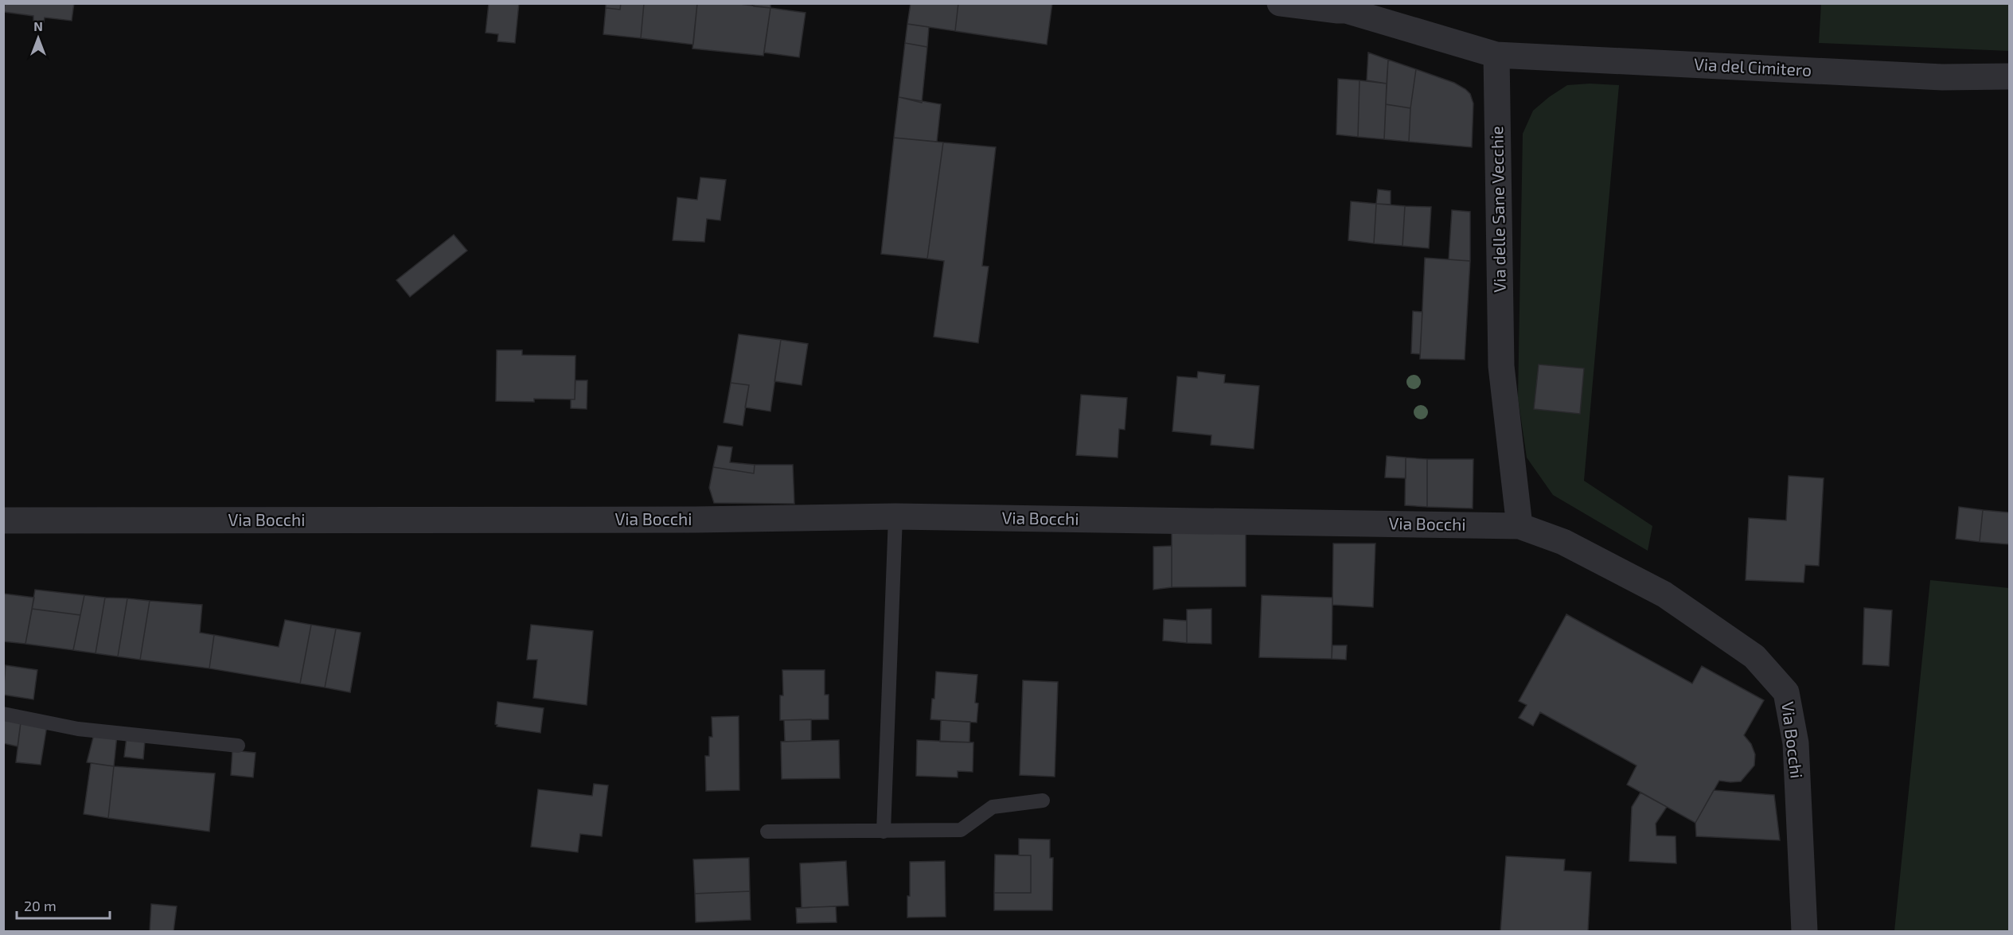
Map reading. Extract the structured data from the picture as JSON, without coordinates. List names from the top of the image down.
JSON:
{
  "streets": {
    "street": ["Via del Cimitero", "Via delle Sane Vecchie", "Via Bocchi"]
  },
  "crossings": [
    ["Via del Cimitero", "Via delle Sane Vecchie"],
    ["Via delle Sane Vecchie", "Via Bocchi"]
  ],
  "scale_bar": "20 m",
  "north": "top"
}
